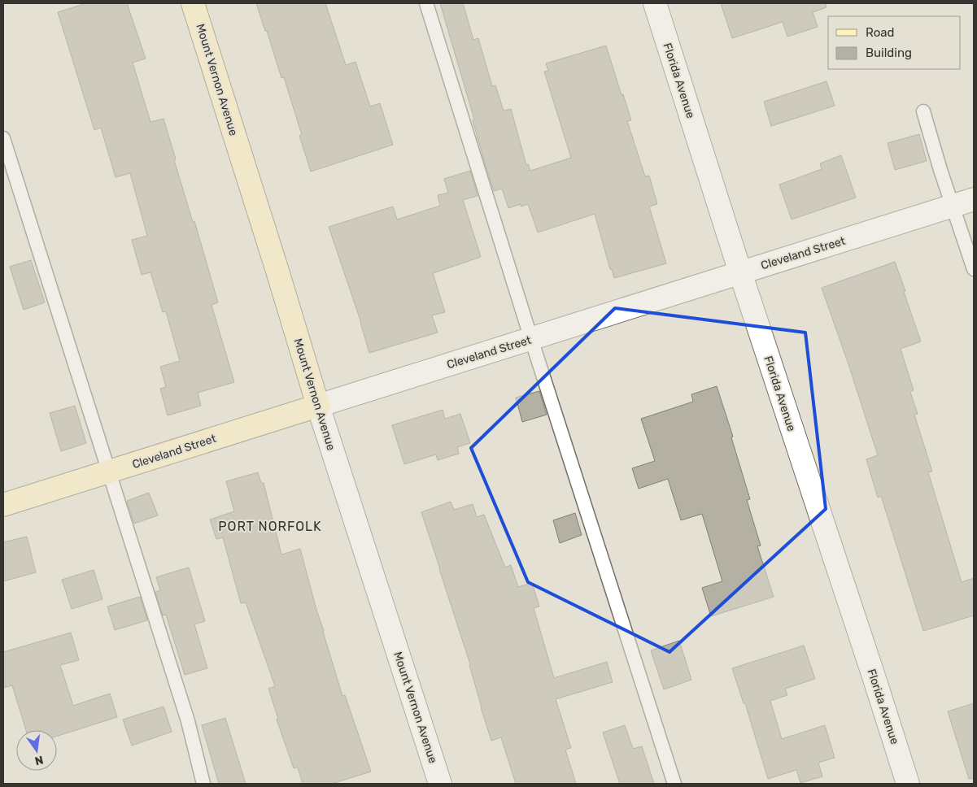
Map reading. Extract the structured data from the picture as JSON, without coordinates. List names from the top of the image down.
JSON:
{
  "streets": {
    "street": ["Mount Vernon Avenue", "Florida Avenue", "Cleveland Street"]
  },
  "crossings": [
    ["Mount Vernon Avenue", "Cleveland Street"],
    ["Florida Avenue", "Cleveland Street"]
  ],
  "districts": ["PORT NORFOLK"],
  "legend": ["Road", "Building"],
  "north": "bottom"
}
